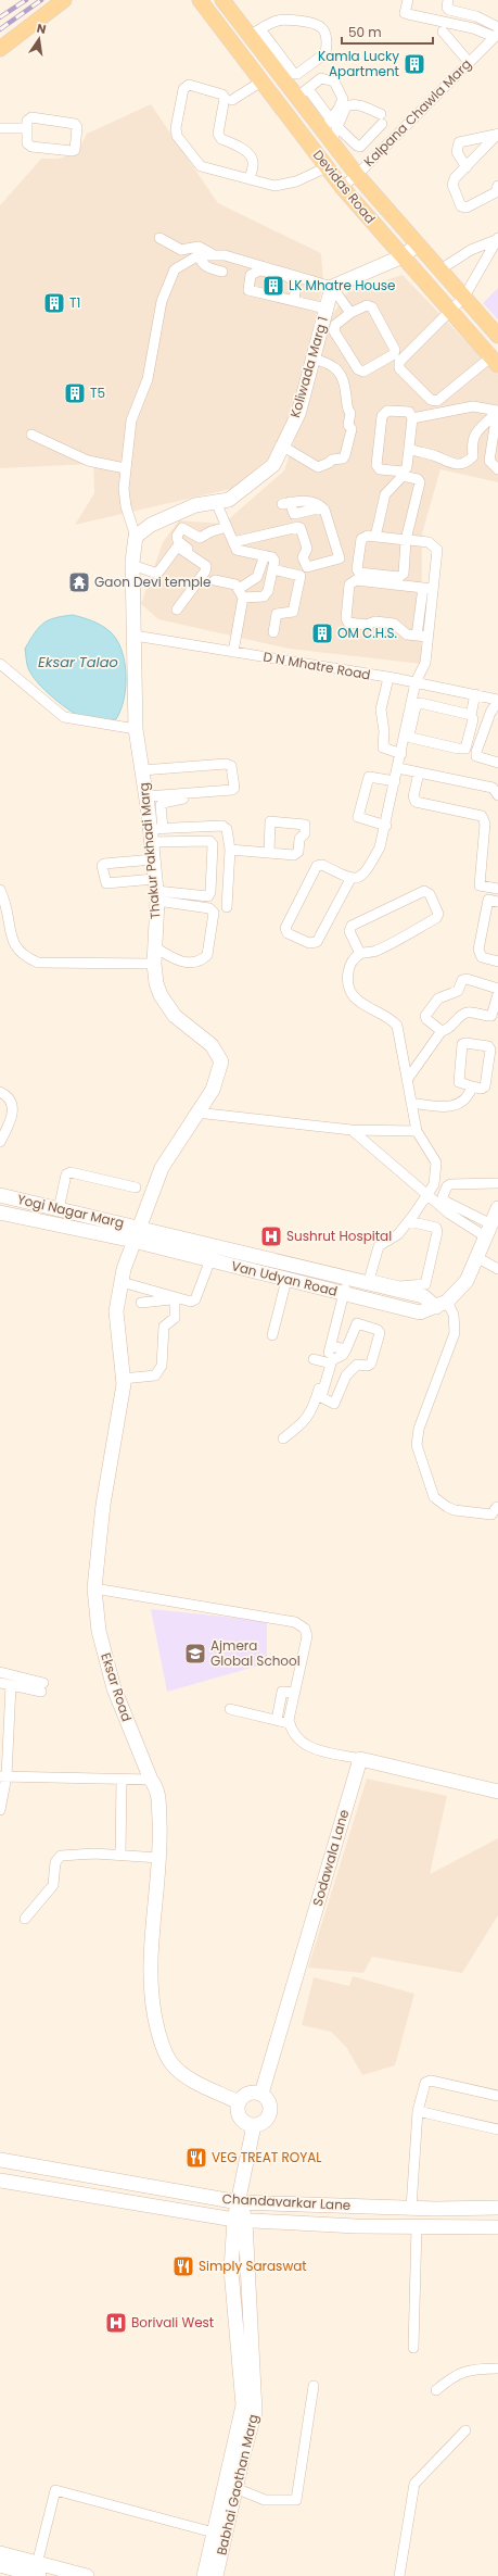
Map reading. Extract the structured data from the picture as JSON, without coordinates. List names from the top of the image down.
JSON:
{
  "streets": {
    "main road": ["Devidas Road"],
    "street": [
      "Kalpana Chawla Marg",
      "Koliwada Marg 1",
      "D N Mhatre Road",
      "Thakur Pakhadi Marg",
      "Yogi Nagar Marg",
      "Van Udyan Road",
      "Eksar Road",
      "Sodawala Lane",
      "Chandavarkar Lane",
      "Babhai Gaothan Marg"
    ]
  },
  "crossings": [
    ["Kalpana Chawla Marg", "Devidas Road"],
    ["D N Mhatre Road", "Thakur Pakhadi Marg"],
    ["Thakur Pakhadi Marg", "Yogi Nagar Marg"],
    ["Thakur Pakhadi Marg", "Van Udyan Road"],
    ["Thakur Pakhadi Marg", "Eksar Road"],
    ["Yogi Nagar Marg", "Van Udyan Road"],
    ["Yogi Nagar Marg", "Eksar Road"],
    ["Van Udyan Road", "Eksar Road"],
    ["Eksar Road", "Sodawala Lane"],
    ["Chandavarkar Lane", "Babhai Gaothan Marg"]
  ],
  "water": ["Eksar Talao"],
  "places": {
    "building": [
      "Kamla Lucky Apartment",
      "LK Mhatre House",
      "T1",
      "T5",
      "OM C.H.S."
    ],
    "temple": ["Gaon Devi temple"],
    "hospital": ["Sushrut Hospital", "Borivali West"],
    "school or university": ["Ajmera Global School"],
    "restaurant": ["VEG TREAT ROYAL", "Simply Saraswat"]
  },
  "scale_bar": "50 m",
  "north": "top"
}
